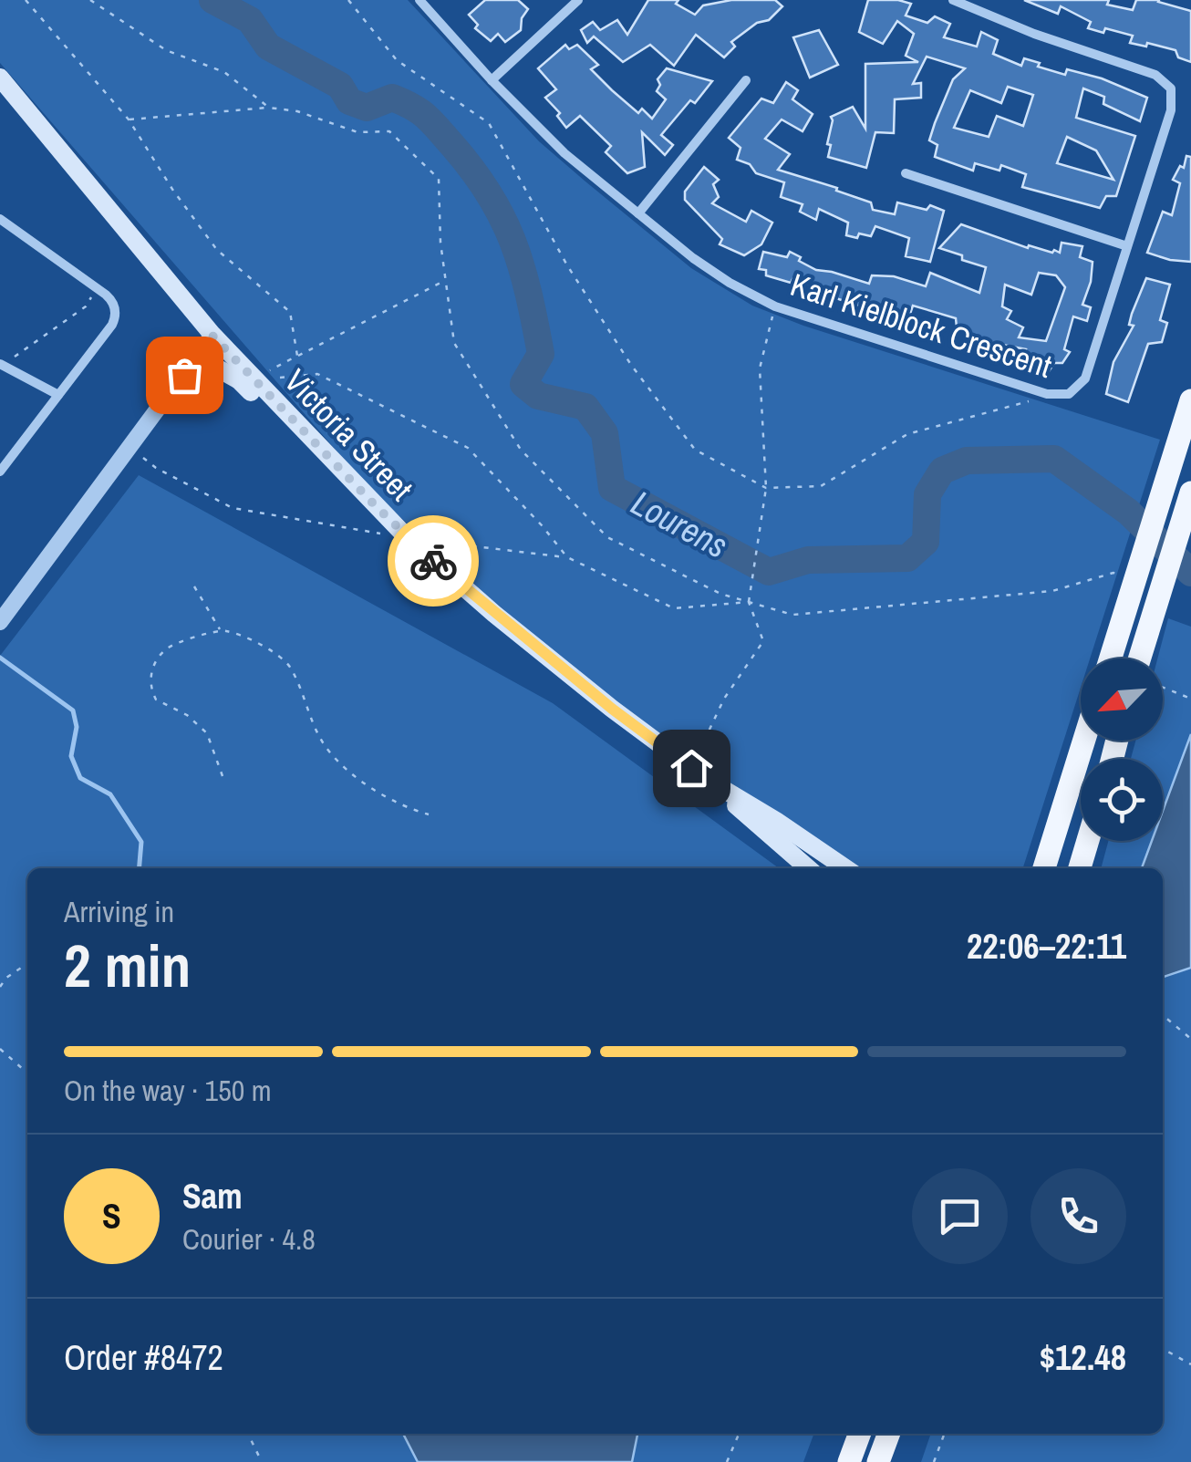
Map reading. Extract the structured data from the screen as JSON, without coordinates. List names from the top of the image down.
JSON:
{
  "streets": {
    "main road": ["Victoria Street"],
    "street": ["Karl Kielblock Crescent"]
  },
  "water": ["Lourens"],
  "north": "bottom left",
  "page": {
    "heading": ["2 min", "Arriving in", "22:06–22:11"],
    "panel": [
      "Sam",
      "Courier · 4.8",
      "Order #8472",
      "$12.48"
    ],
    "bar": "On the way · 150 m",
    "round": "S"
  }
}
